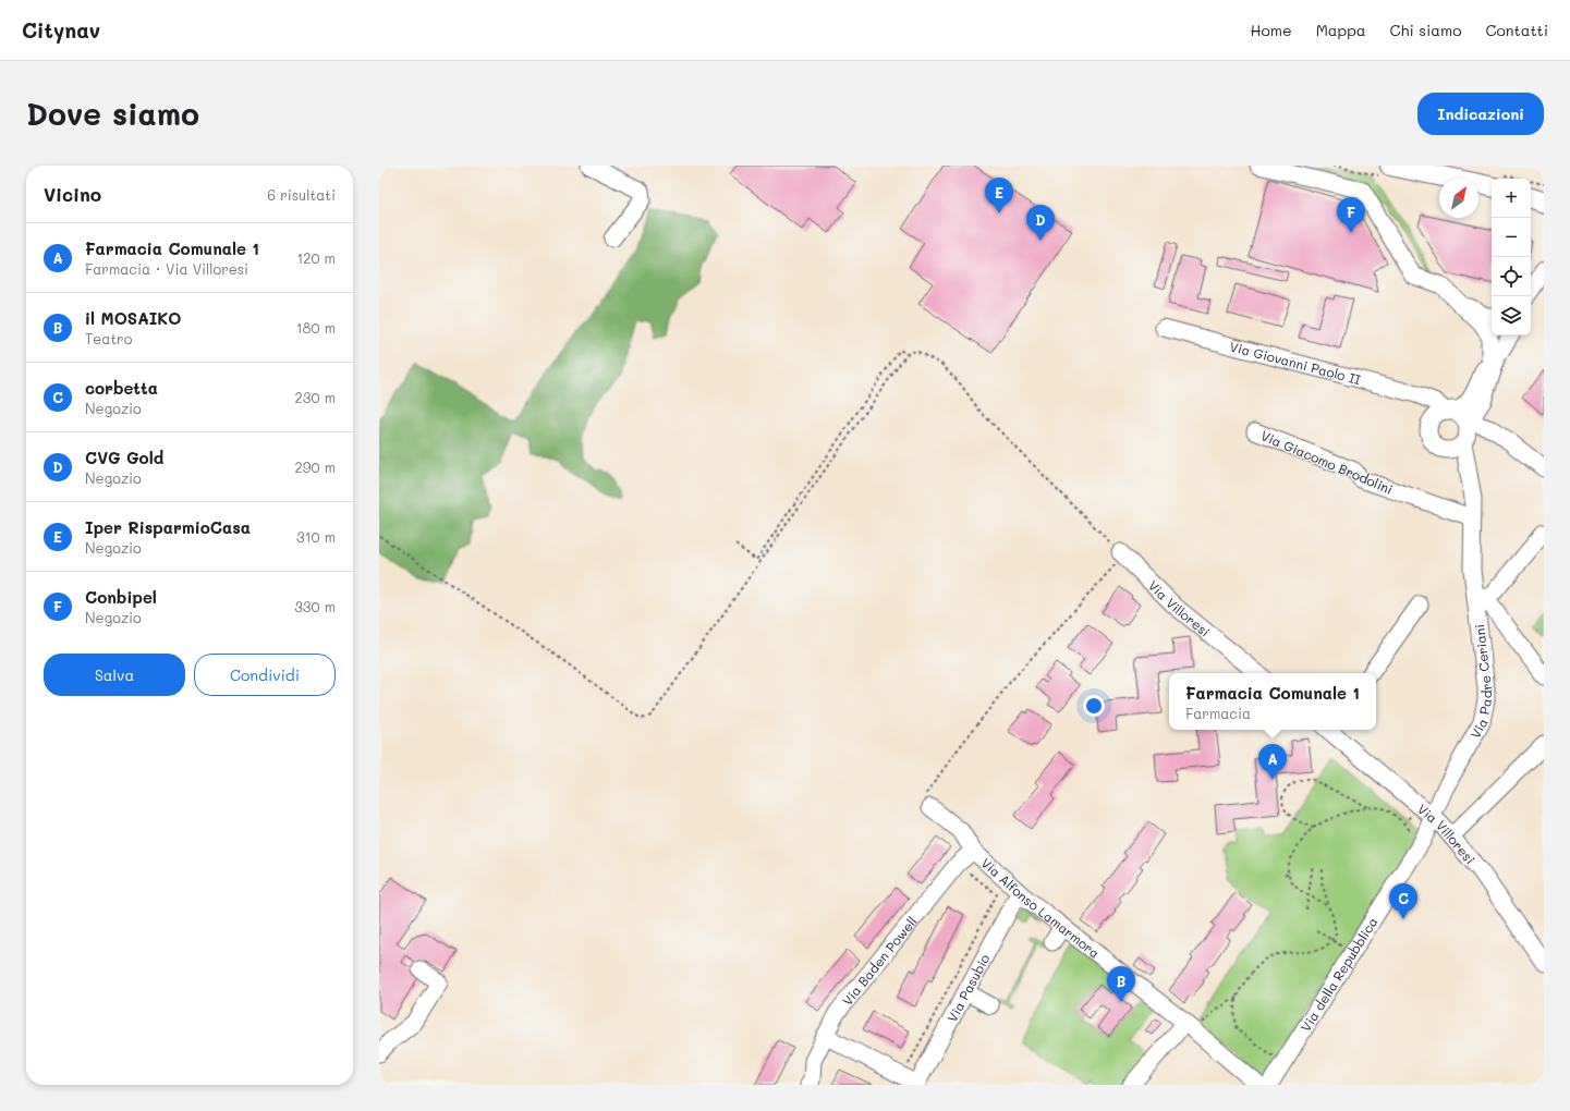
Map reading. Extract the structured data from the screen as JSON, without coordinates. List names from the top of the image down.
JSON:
{
  "streets": {
    "street": [
      "Via Giovanni Paolo II",
      "Via Giacomo Brodolini",
      "Via Villoresi",
      "Via Padre Ceriani",
      "Via Alfonso Lamarmora",
      "Via Baden Powell",
      "Via della Repubblica",
      "Via Pasubio"
    ]
  },
  "crossings": [
    ["Via Giovanni Paolo II", "Via Padre Ceriani"],
    ["Via Giacomo Brodolini", "Via Padre Ceriani"],
    ["Via Villoresi", "Via Padre Ceriani"],
    ["Via Villoresi", "Via della Repubblica"],
    ["Via Padre Ceriani", "Via della Repubblica"],
    ["Via Alfonso Lamarmora", "Via Baden Powell"],
    ["Via Alfonso Lamarmora", "Via Pasubio"]
  ],
  "north": "top right",
  "page": {
    "header": "Citynav",
    "nav": [
      "Home",
      "Mappa",
      "Chi siamo",
      "Contatti"
    ],
    "buttons": [
      "Indicazioni",
      ["Salva", "Condividi"]
    ],
    "title": "Dove siamo",
    "heading": ["Vicino", "6 risultati"],
    "pins": [
      "E",
      "F",
      "D",
      "A",
      "C",
      "B"
    ],
    "map_buttons": ["+", "−"],
    "list": [
      {
        "mark": "A",
        "name": "Farmacia Comunale 1",
        "note": "Farmacia · Via Villoresi",
        "value": "120 m"
      },
      {
        "mark": "B",
        "name": "il MOSAIKO",
        "note": "Teatro",
        "value": "180 m"
      },
      {
        "mark": "C",
        "name": "corbetta",
        "note": "Negozio",
        "value": "230 m"
      },
      {
        "mark": "D",
        "name": "CVG Gold",
        "note": "Negozio",
        "value": "290 m"
      },
      {
        "mark": "E",
        "name": "Iper RisparmioCasa",
        "note": "Negozio",
        "value": "310 m"
      },
      {
        "mark": "F",
        "name": "Conbipel",
        "note": "Negozio",
        "value": "330 m"
      }
    ],
    "popup": ["Farmacia Comunale 1", "Farmacia"]
  }
}
